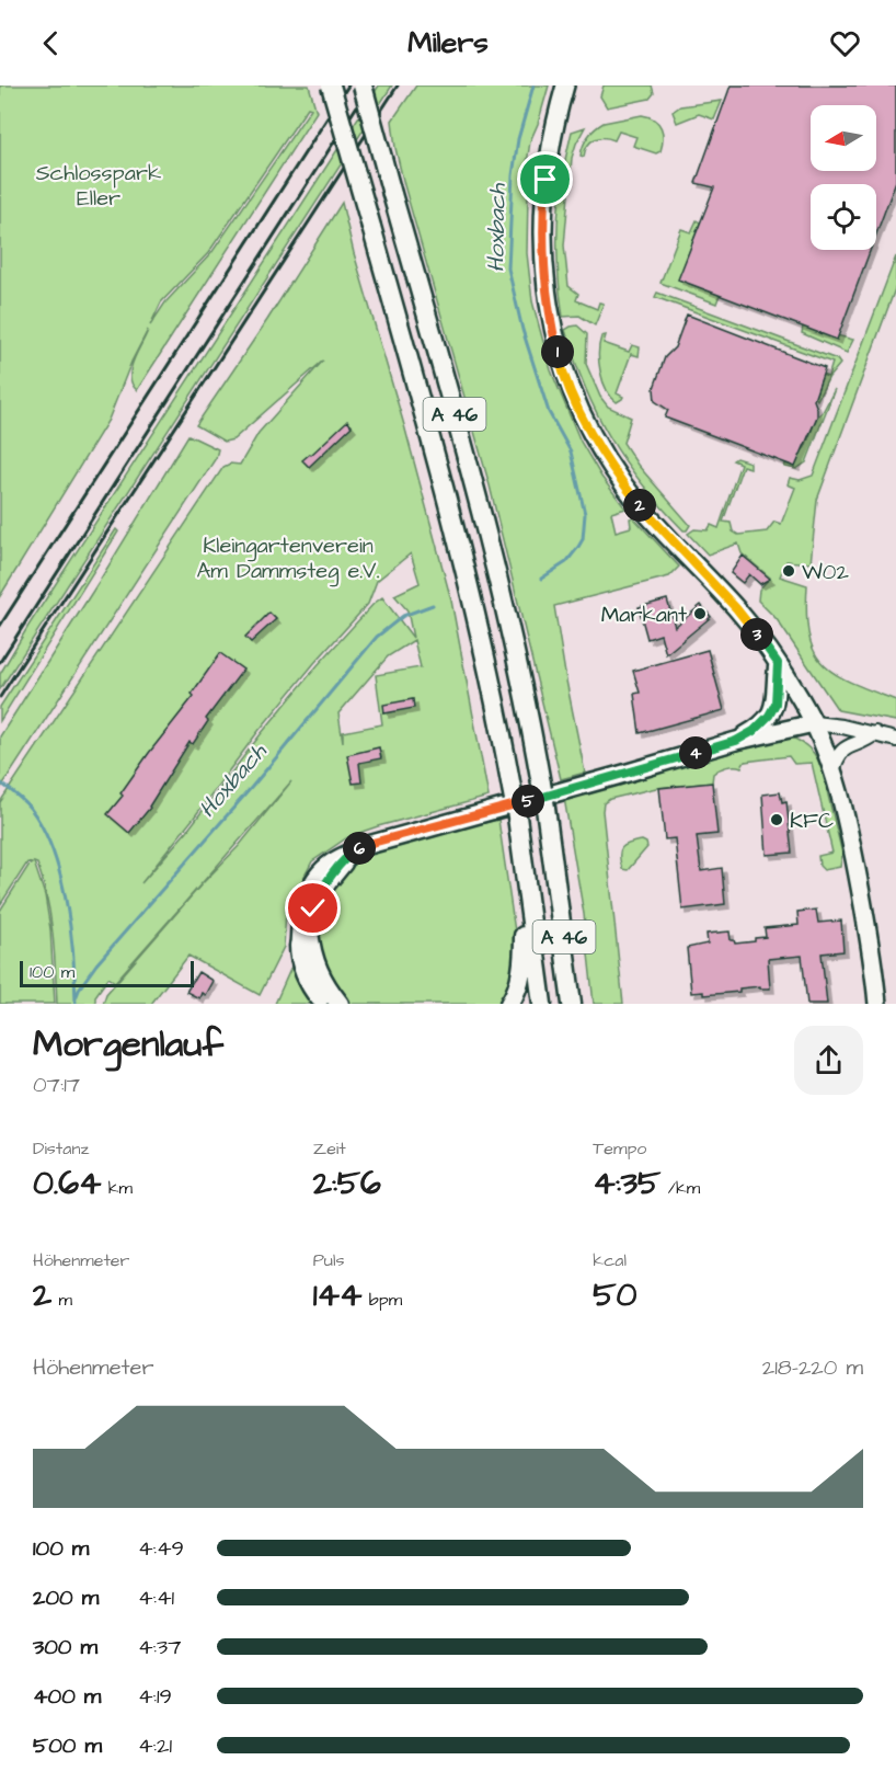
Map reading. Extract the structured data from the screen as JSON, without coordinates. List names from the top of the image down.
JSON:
{
  "streets": {
    "highway": ["A 46"]
  },
  "water": ["Hoxbach"],
  "parks": ["Schlosspark Eller", "Kleingartenverein Am Dammsteg e.V."],
  "places": ["W02", "Markant", "KFC"],
  "scale_bar": "100 m",
  "north": "left",
  "page": {
    "header": "Milers",
    "pins": [
      "1",
      "2",
      "3",
      "4",
      "5",
      "6"
    ],
    "scale": "100 m",
    "heading": ["Morgenlauf", "07:17"],
    "stats": [
      ["Distanz", "0.64 km"],
      ["Zeit", "2:56"],
      ["Tempo", "4:35 /km"],
      ["Höhenmeter", "2 m"],
      ["Puls", "144 bpm"],
      ["kcal", "50"]
    ],
    "chart": ["Höhenmeter", "218–220 m"],
    "list": [
      {
        "name": "100 m",
        "note": "4:49"
      },
      {
        "name": "200 m",
        "note": "4:41"
      },
      {
        "name": "300 m",
        "note": "4:37"
      },
      {
        "name": "400 m",
        "note": "4:19"
      },
      {
        "name": "500 m",
        "note": "4:21"
      }
    ]
  }
}
